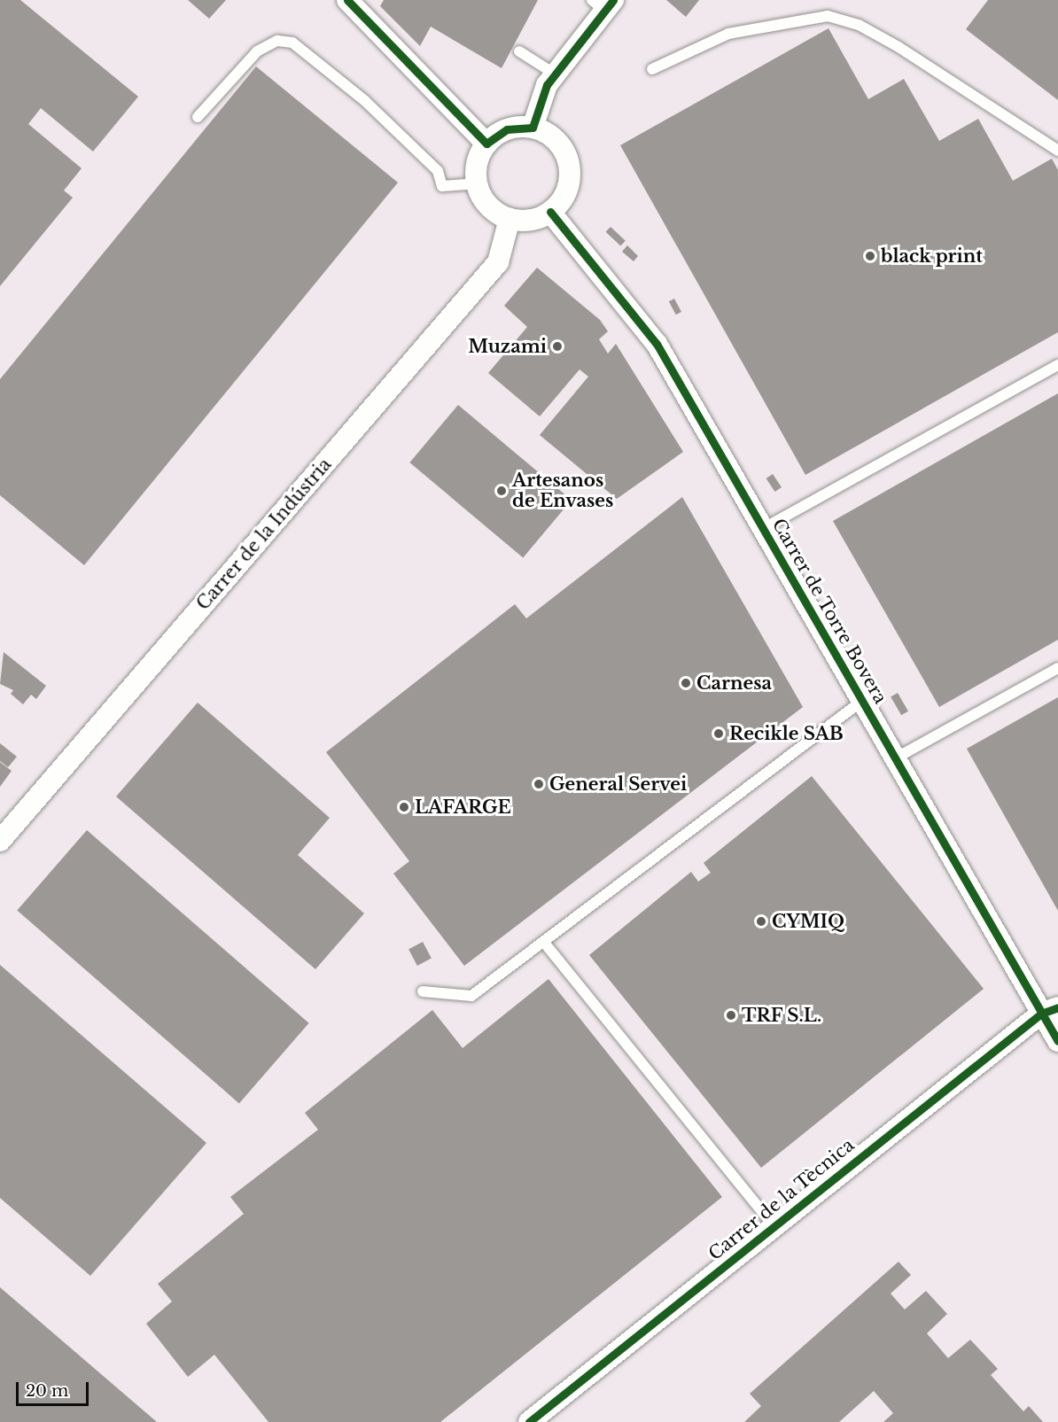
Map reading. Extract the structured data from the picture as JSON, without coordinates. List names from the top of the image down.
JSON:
{
  "streets": {
    "street": ["Carrer de la Indústria", "Carrer de Torre Bovera", "Carrer de la Tècnica"]
  },
  "crossings": [
    ["Carrer de la Indústria", "Carrer de Torre Bovera"],
    ["Carrer de Torre Bovera", "Carrer de la Tècnica"]
  ],
  "places": [
    "black print",
    "Muzami",
    "Artesanos de Envases",
    "Carnesa",
    "Recikle SAB",
    "General Servei",
    "LAFARGE",
    "CYMIQ",
    "TRF S.L."
  ],
  "scale_bar": "20 m"
}
